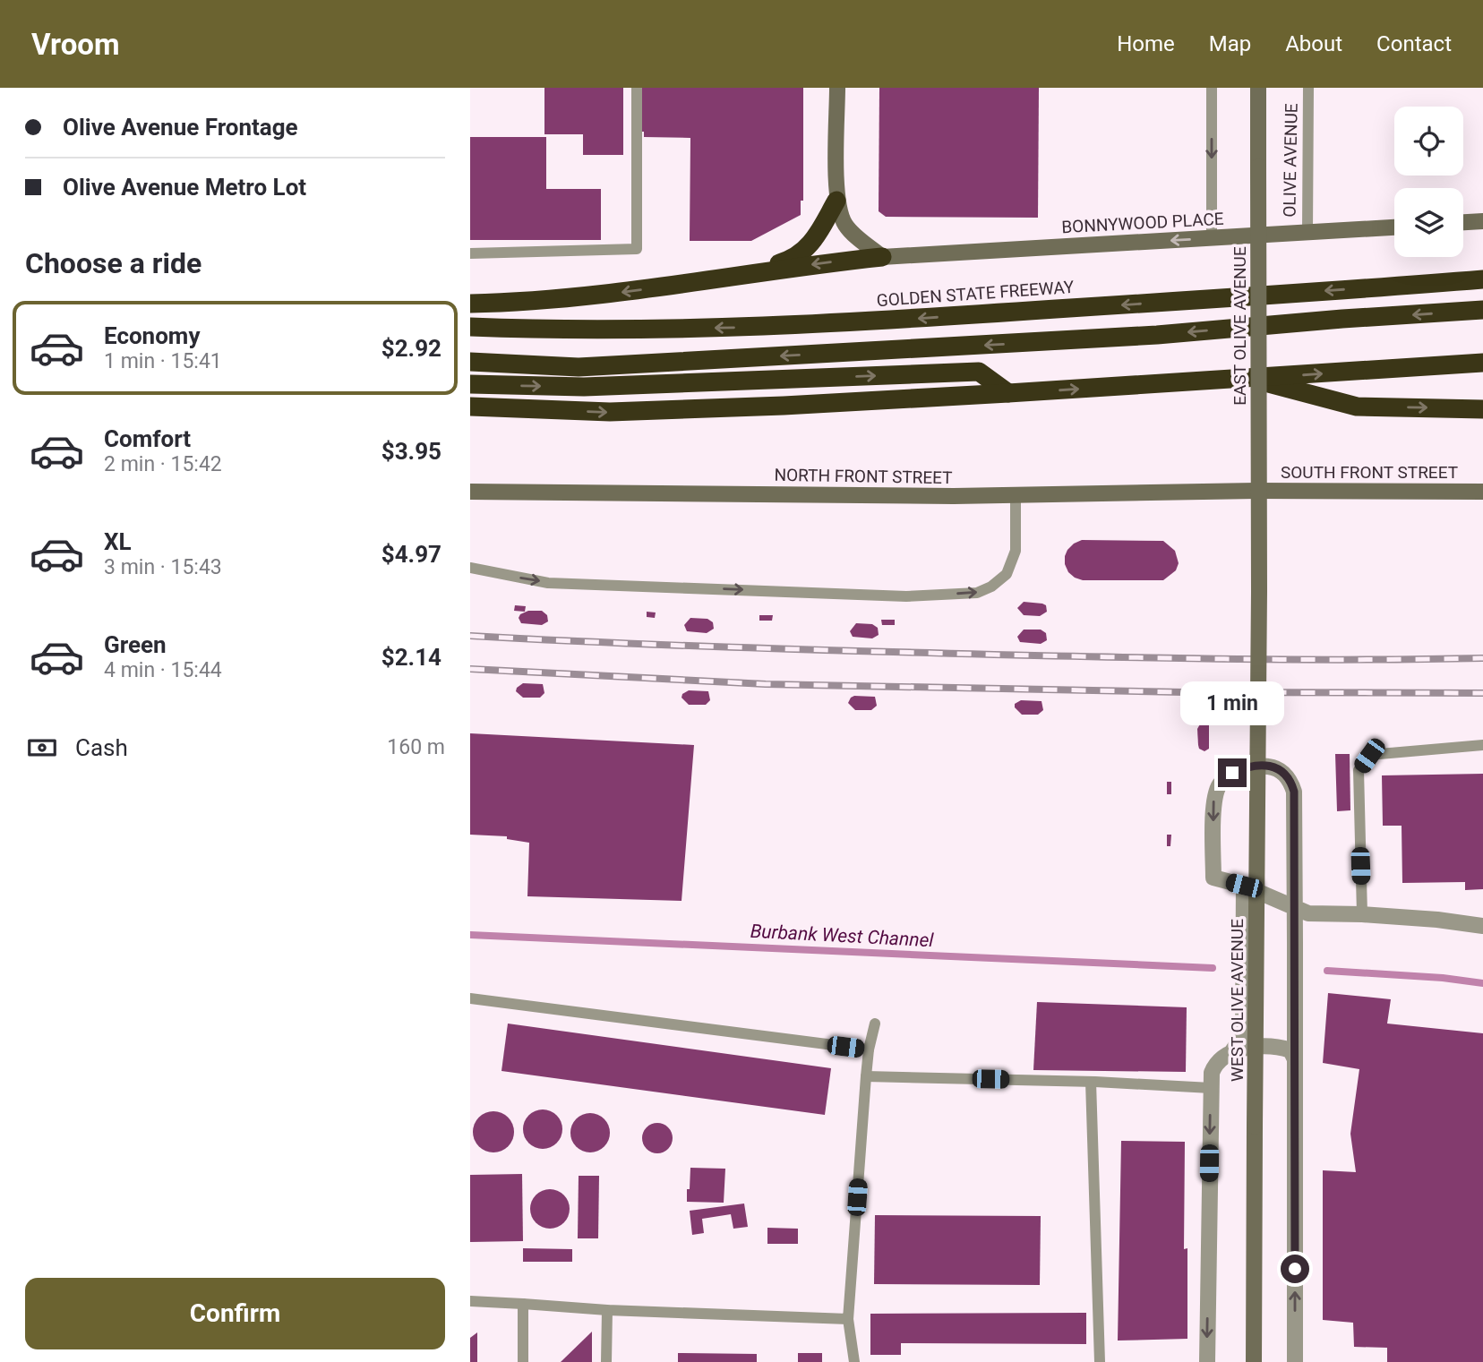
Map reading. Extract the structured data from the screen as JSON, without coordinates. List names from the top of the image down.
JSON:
{
  "streets": {
    "highway": ["GOLDEN STATE FREEWAY"],
    "main road": [
      "BONNYWOOD PLACE",
      "EAST OLIVE AVENUE",
      "SOUTH FRONT STREET",
      "NORTH FRONT STREET",
      "WEST OLIVE AVENUE"
    ],
    "lane": ["OLIVE AVENUE"]
  },
  "crossings": [
    ["OLIVE AVENUE", "BONNYWOOD PLACE"],
    ["EAST OLIVE AVENUE", "SOUTH FRONT STREET"],
    ["EAST OLIVE AVENUE", "NORTH FRONT STREET"],
    ["EAST OLIVE AVENUE", "WEST OLIVE AVENUE"],
    ["SOUTH FRONT STREET", "NORTH FRONT STREET"],
    ["SOUTH FRONT STREET", "WEST OLIVE AVENUE"],
    ["NORTH FRONT STREET", "WEST OLIVE AVENUE"]
  ],
  "one_way": ["BONNYWOOD PLACE"],
  "water": ["Burbank West Channel"],
  "page": {
    "header": "Vroom",
    "nav": [
      "Home",
      "Map",
      "About",
      "Contact"
    ],
    "banner": ["Olive Avenue Frontage", "Olive Avenue Metro Lot"],
    "heading": "Choose a ride",
    "list": [
      {
        "name": "Economy",
        "note": "1 min · 15:41",
        "value": "$2.92"
      },
      {
        "name": "Comfort",
        "note": "2 min · 15:42",
        "value": "$3.95"
      },
      {
        "name": "XL",
        "note": "3 min · 15:43",
        "value": "$4.97"
      },
      {
        "name": "Green",
        "note": "4 min · 15:44",
        "value": "$2.14"
      }
    ],
    "bubble": "1 min",
    "pay": ["Cash", "160 m"],
    "buttons": "Confirm"
  }
}
